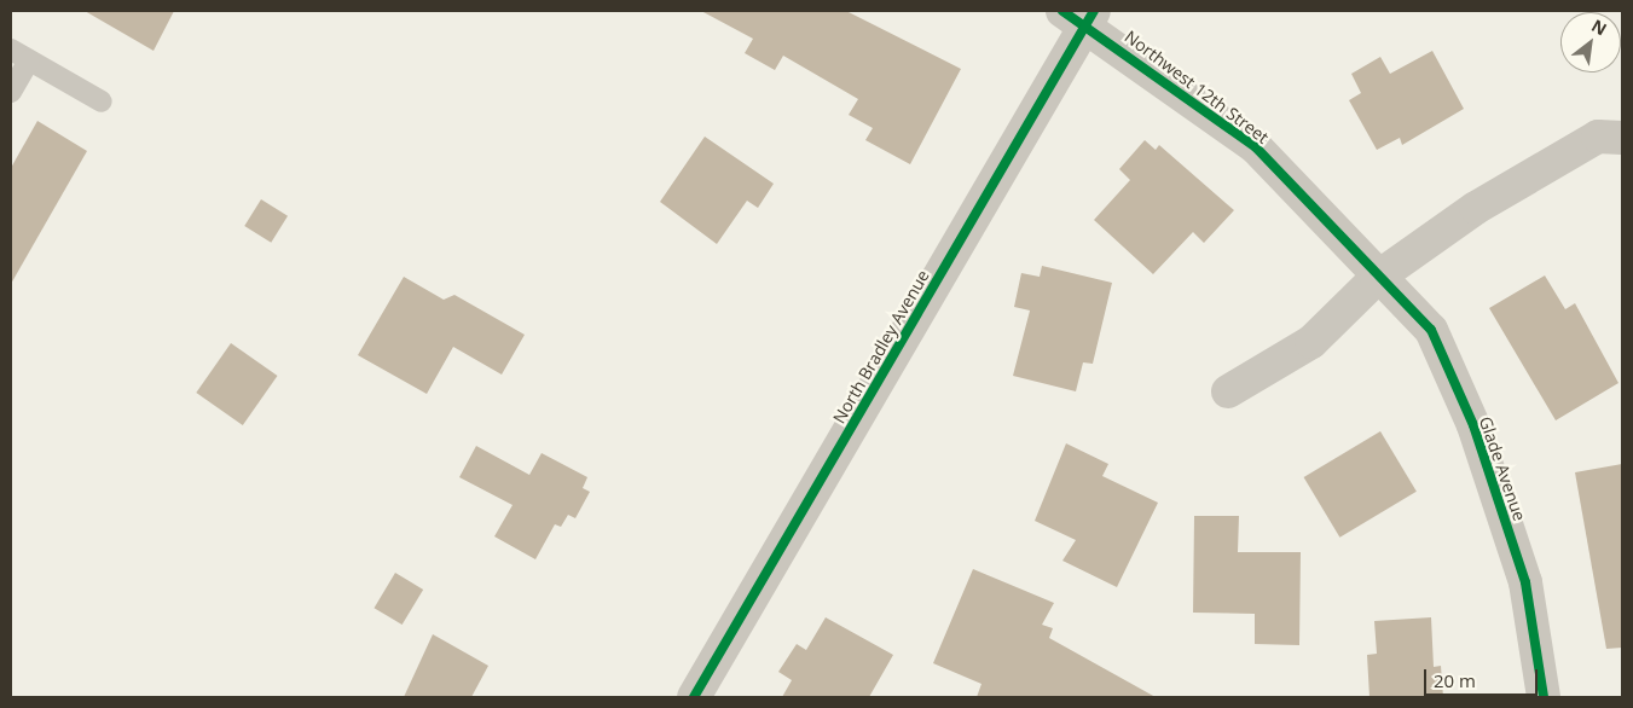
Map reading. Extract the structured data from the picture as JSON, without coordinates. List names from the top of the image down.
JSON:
{
  "streets": {
    "street": ["Northwest 12th Street", "North Bradley Avenue", "Glade Avenue"]
  },
  "crossings": [
    ["Northwest 12th Street", "North Bradley Avenue"],
    ["Northwest 12th Street", "Glade Avenue"]
  ],
  "scale_bar": "20 m",
  "north": "top right"
}
